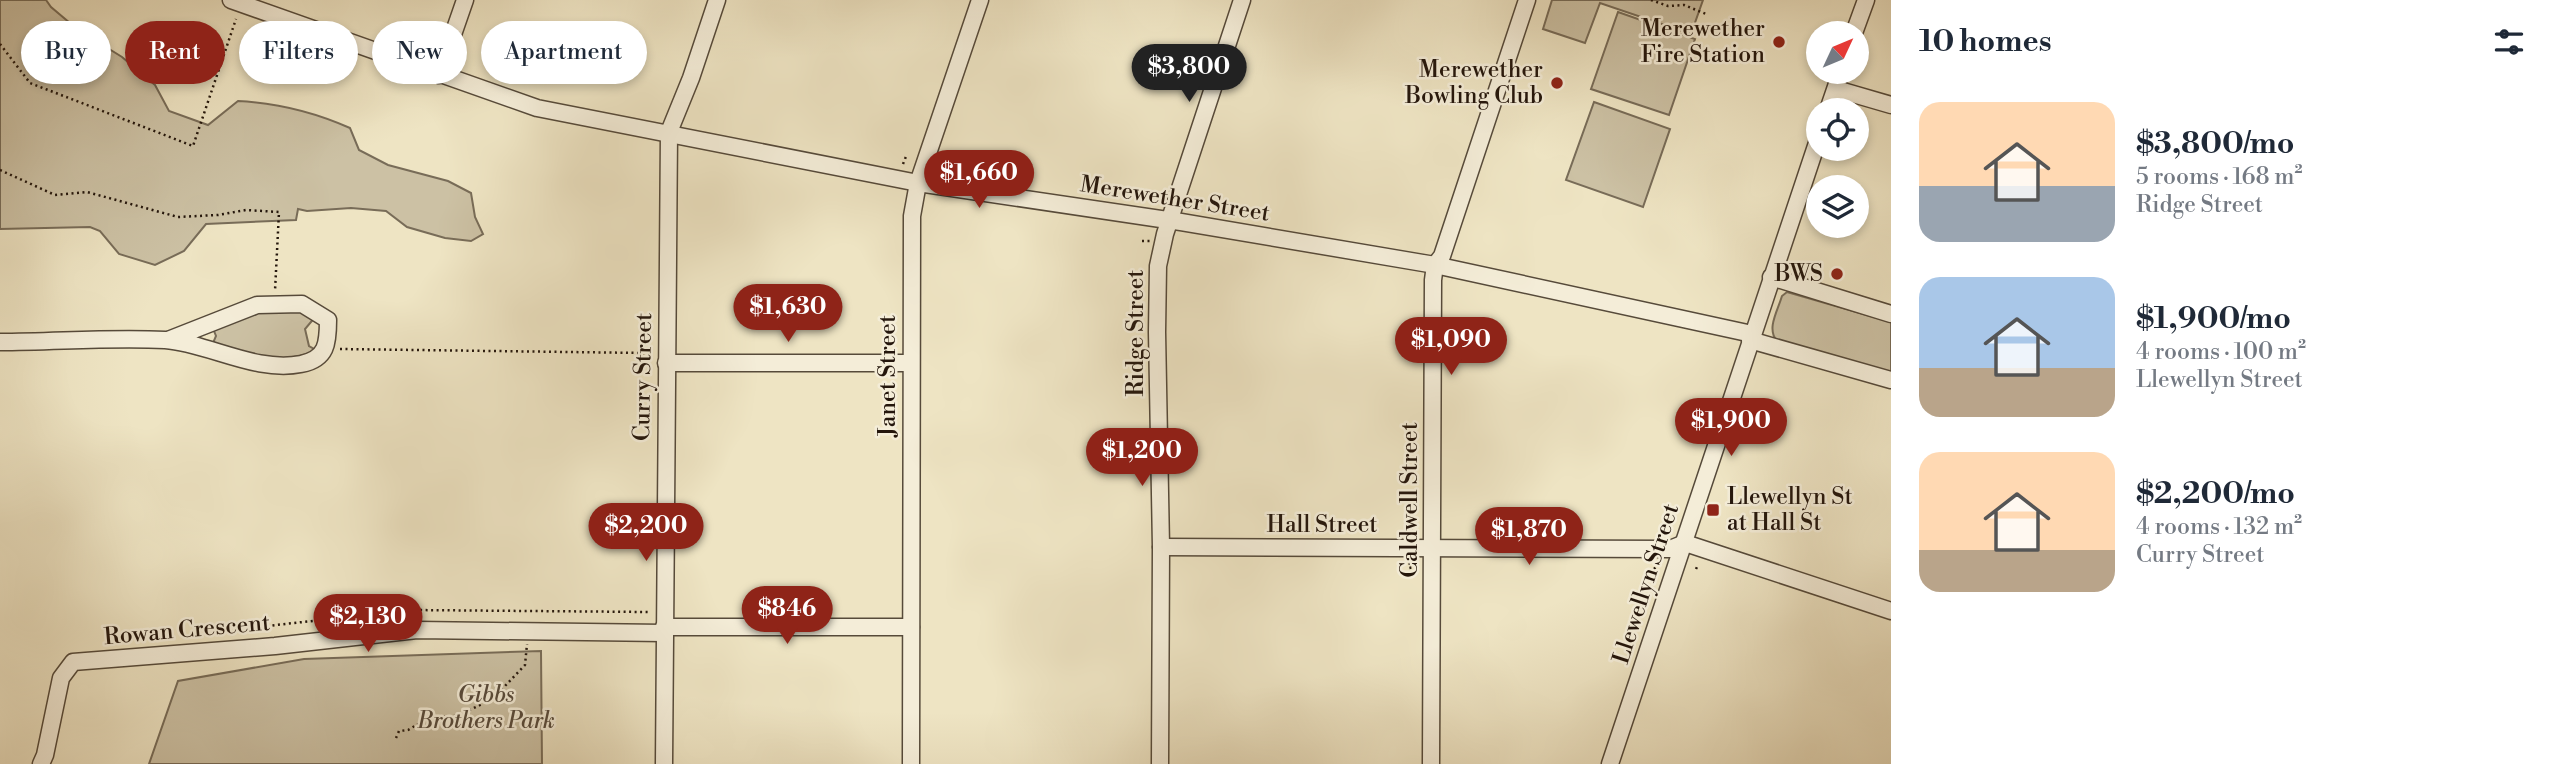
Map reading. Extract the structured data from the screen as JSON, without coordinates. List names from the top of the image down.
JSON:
{
  "streets": {
    "street": [
      "Merewether Street",
      "Ridge Street",
      "Janet Street",
      "Curry Street",
      "Caldwell Street",
      "Hall Street",
      "Llewellyn Street",
      "Rowan Crescent"
    ]
  },
  "crossings": [
    ["Merewether Street", "Ridge Street"],
    ["Merewether Street", "Janet Street"],
    ["Merewether Street", "Curry Street"],
    ["Merewether Street", "Caldwell Street"],
    ["Merewether Street", "Llewellyn Street"],
    ["Ridge Street", "Hall Street"],
    ["Janet Street", "Rowan Crescent"],
    ["Curry Street", "Rowan Crescent"],
    ["Caldwell Street", "Hall Street"],
    ["Hall Street", "Llewellyn Street"]
  ],
  "parks": ["Gibbs Brothers Park"],
  "places": {
    "other": ["Merewether Fire Station", "Merewether Bowling Club", "BWS"],
    "transit": ["Llewellyn St at Hall St"]
  },
  "north": "top right",
  "page": {
    "heading": "10 homes",
    "chip": [
      "Buy",
      "Rent",
      "Filters",
      "New",
      "Apartment"
    ],
    "price": [
      "$3,800",
      "$1,660",
      "$1,630",
      "$1,090",
      "$1,900",
      "$1,200",
      "$2,200",
      "$1,870",
      "$846",
      "$2,130"
    ],
    "list": [
      {
        "name": "$3,800/mo",
        "note": "5 rooms · 168 m² · Ridge Street"
      },
      {
        "name": "$1,900/mo",
        "note": "4 rooms · 100 m² · Llewellyn Street"
      },
      {
        "name": "$2,200/mo",
        "note": "4 rooms · 132 m² · Curry Street"
      }
    ]
  }
}
